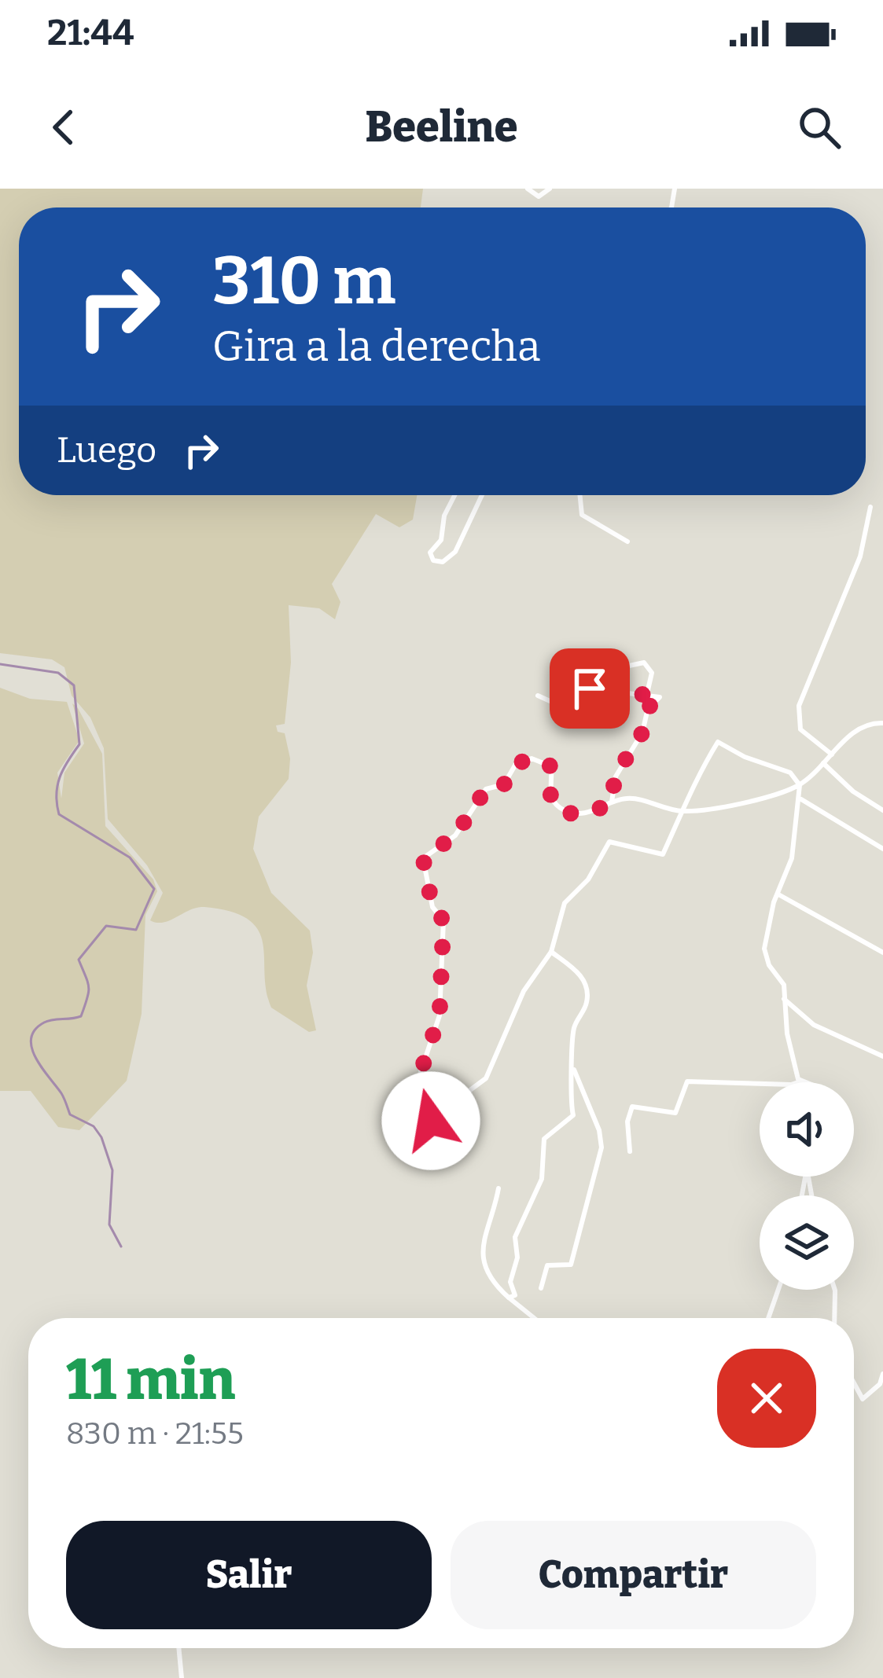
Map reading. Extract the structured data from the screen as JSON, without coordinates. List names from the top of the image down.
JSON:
{
  "page": {
    "status": "21:44",
    "header": "Beeline",
    "turn": ["310 m", "Gira a la derecha"],
    "then": "Luego",
    "heading": ["11 min", "830 m · 21:55"],
    "buttons": ["Salir", "Compartir"]
  }
}
